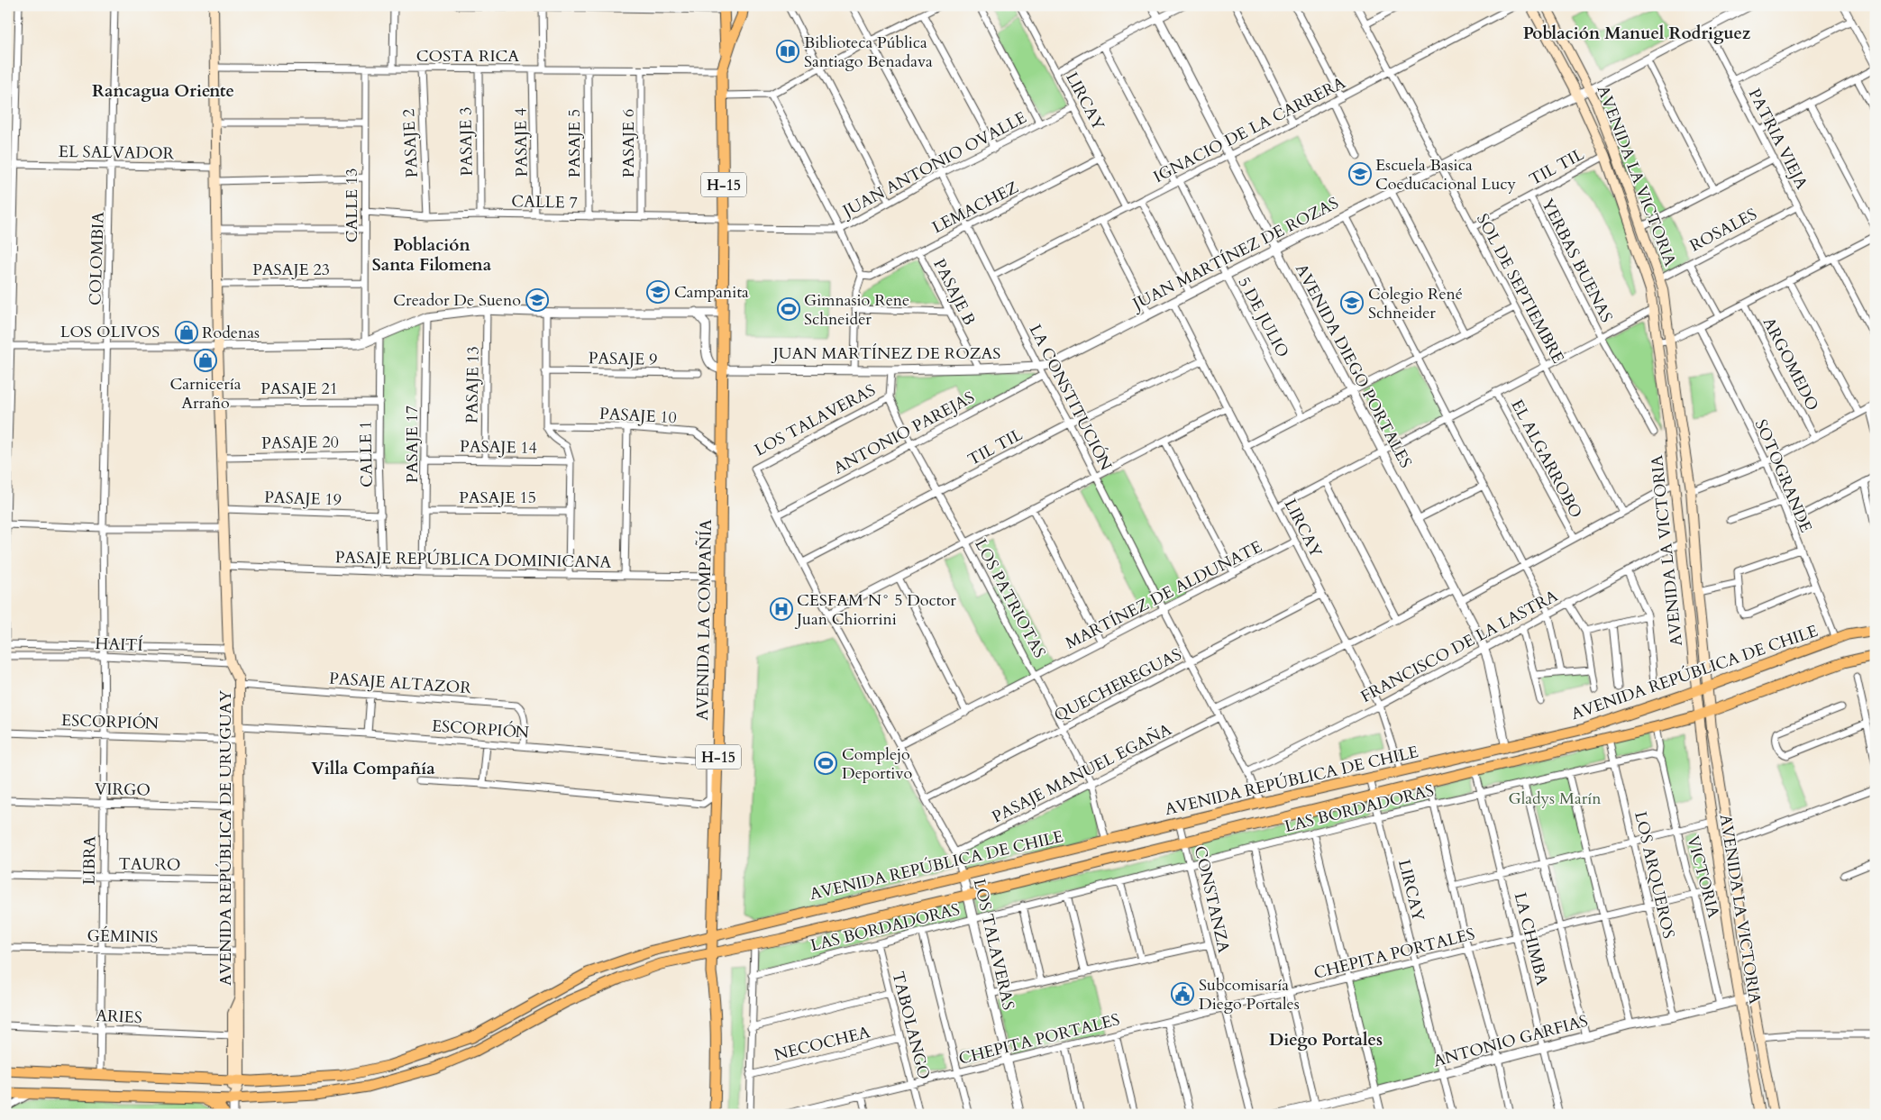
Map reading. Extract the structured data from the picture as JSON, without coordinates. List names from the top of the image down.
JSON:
{
  "streets": {
    "main road": [
      "AVENIDA LA VICTORIA",
      "H-15",
      "AVENIDA LA COMPAÑÍA",
      "AVENIDA REPÚBLICA DE CHILE",
      "AVENIDA REPÚBLICA DE URUGUAY"
    ],
    "street": [
      "COSTA RICA",
      "LIRCAY",
      "IGNACIO DE LA CARRERA",
      "PATRIA VIEJA",
      "PASAJE 3",
      "PASAJE 4",
      "PASAJE 2",
      "PASAJE 5",
      "PASAJE 6",
      "EL SALVADOR",
      "JUAN ANTONIO OVALLE",
      "TIL TIL",
      "CALLE 7",
      "CALLE 13",
      "LEMACHEZ",
      "ROSALES",
      "JUAN MARTÍNEZ DE ROZAS",
      "COLOMBIA",
      "YERBAS BUENAS",
      "PASAJE 23",
      "SOL DE SEPTIEMBRE",
      "PASAJE B",
      "5 DE JULIO",
      "LOS OLIVOS",
      "PASAJE 9",
      "ARGOMEDO",
      "AVENIDA DIEGO PORTALES",
      "PASAJE 13",
      "PASAJE 21",
      "LA CONSTITUCIÓN",
      "PASAJE 10",
      "LOS TALAVERAS",
      "ANTONIO PAREJAS",
      "PASAJE 20",
      "PASAJE 17",
      "PASAJE 14",
      "CALLE 1",
      "EL ALGARROBO",
      "SOTOGRANDE",
      "PASAJE 15",
      "PASAJE 19",
      "PASAJE REPÚBLICA DOMINICANA",
      "MARTÍNEZ DE ALDUNATE",
      "LOS PATRIOTAS",
      "HAITÍ",
      "FRANCISCO DE LA LASTRA",
      "PASAJE ALTAZOR",
      "QUECHEREGUAS",
      "ESCORPIÓN",
      "PASAJE MANUEL EGAÑA",
      "VIRGO",
      "LAS BORDADORAS",
      "LIBRA",
      "TAURO",
      "LOS ARQUEROS",
      "VICTORIA",
      "CONSTANZA",
      "GÉMINIS",
      "LA CHIMBA",
      "CHEPITA PORTALES",
      "ARIES",
      "TABOLANGO",
      "ANTONIO GARFIAS",
      "NECOCHEA"
    ]
  },
  "crossings": [
    ["COSTA RICA", "PASAJE 3"],
    ["COSTA RICA", "PASAJE 4"],
    ["COSTA RICA", "PASAJE 2"],
    ["COSTA RICA", "PASAJE 5"],
    ["COSTA RICA", "PASAJE 6"],
    ["COSTA RICA", "CALLE 13"],
    ["COSTA RICA", "AVENIDA LA COMPAÑÍA"],
    ["COSTA RICA", "AVENIDA REPÚBLICA DE URUGUAY"],
    ["LIRCAY", "IGNACIO DE LA CARRERA"],
    ["LIRCAY", "JUAN ANTONIO OVALLE"],
    ["LIRCAY", "TIL TIL"],
    ["LIRCAY", "LEMACHEZ"],
    ["LIRCAY", "JUAN MARTÍNEZ DE ROZAS"],
    ["LIRCAY", "MARTÍNEZ DE ALDUNATE"],
    ["LIRCAY", "FRANCISCO DE LA LASTRA"],
    ["LIRCAY", "AVENIDA REPÚBLICA DE CHILE"],
    ["LIRCAY", "QUECHEREGUAS"],
    ["LIRCAY", "LAS BORDADORAS"],
    ["LIRCAY", "CHEPITA PORTALES"],
    ["LIRCAY", "ANTONIO GARFIAS"],
    ["IGNACIO DE LA CARRERA", "SOL DE SEPTIEMBRE"],
    ["IGNACIO DE LA CARRERA", "5 DE JULIO"],
    ["IGNACIO DE LA CARRERA", "AVENIDA DIEGO PORTALES"],
    ["IGNACIO DE LA CARRERA", "LA CONSTITUCIÓN"],
    ["PATRIA VIEJA", "ROSALES"],
    ["PATRIA VIEJA", "JUAN MARTÍNEZ DE ROZAS"],
    ["PASAJE 3", "CALLE 7"],
    ["PASAJE 4", "CALLE 7"],
    ["PASAJE 2", "CALLE 7"],
    ["PASAJE 5", "CALLE 7"],
    ["PASAJE 6", "CALLE 7"],
    ["EL SALVADOR", "COLOMBIA"],
    ["EL SALVADOR", "AVENIDA REPÚBLICA DE URUGUAY"],
    ["JUAN ANTONIO OVALLE", "CALLE 7"],
    ["JUAN ANTONIO OVALLE", "LA CONSTITUCIÓN"],
    ["JUAN ANTONIO OVALLE", "AVENIDA LA COMPAÑÍA"],
    ["TIL TIL", "AVENIDA LA VICTORIA"],
    ["TIL TIL", "YERBAS BUENAS"],
    ["TIL TIL", "SOL DE SEPTIEMBRE"],
    ["TIL TIL", "LA CONSTITUCIÓN"],
    ["TIL TIL", "LOS TALAVERAS"],
    ["TIL TIL", "LOS PATRIOTAS"],
    ["AVENIDA LA VICTORIA", "ROSALES"],
    ["AVENIDA LA VICTORIA", "JUAN MARTÍNEZ DE ROZAS"],
    ["AVENIDA LA VICTORIA", "FRANCISCO DE LA LASTRA"],
    ["AVENIDA LA VICTORIA", "AVENIDA REPÚBLICA DE CHILE"],
    ["AVENIDA LA VICTORIA", "CHEPITA PORTALES"],
    ["AVENIDA LA VICTORIA", "ANTONIO GARFIAS"],
    ["CALLE 7", "CALLE 13"],
    ["CALLE 7", "AVENIDA LA COMPAÑÍA"],
    ["CALLE 13", "PASAJE 23"],
    ["CALLE 13", "LOS OLIVOS"],
    ["LEMACHEZ", "PASAJE B"],
    ["LEMACHEZ", "LA CONSTITUCIÓN"],
    ["JUAN MARTÍNEZ DE ROZAS", "SOL DE SEPTIEMBRE"],
    ["JUAN MARTÍNEZ DE ROZAS", "PASAJE B"],
    ["JUAN MARTÍNEZ DE ROZAS", "5 DE JULIO"],
    ["JUAN MARTÍNEZ DE ROZAS", "AVENIDA DIEGO PORTALES"],
    ["JUAN MARTÍNEZ DE ROZAS", "LA CONSTITUCIÓN"],
    ["JUAN MARTÍNEZ DE ROZAS", "LOS PATRIOTAS"],
    ["JUAN MARTÍNEZ DE ROZAS", "AVENIDA LA COMPAÑÍA"],
    ["COLOMBIA", "LOS OLIVOS"],
    ["COLOMBIA", "HAITÍ"],
    ["COLOMBIA", "LIBRA"],
    ["PASAJE 23", "AVENIDA REPÚBLICA DE URUGUAY"],
    ["LOS OLIVOS", "PASAJE 13"],
    ["LOS OLIVOS", "PASAJE 17"],
    ["LOS OLIVOS", "CALLE 1"],
    ["LOS OLIVOS", "AVENIDA LA COMPAÑÍA"],
    ["LOS OLIVOS", "AVENIDA REPÚBLICA DE URUGUAY"],
    ["AVENIDA DIEGO PORTALES", "FRANCISCO DE LA LASTRA"],
    ["AVENIDA DIEGO PORTALES", "AVENIDA REPÚBLICA DE CHILE"],
    ["PASAJE 13", "PASAJE 14"],
    ["PASAJE 21", "CALLE 1"],
    ["PASAJE 21", "AVENIDA REPÚBLICA DE URUGUAY"],
    ["LA CONSTITUCIÓN", "ANTONIO PAREJAS"],
    ["LA CONSTITUCIÓN", "MARTÍNEZ DE ALDUNATE"],
    ["LA CONSTITUCIÓN", "FRANCISCO DE LA LASTRA"],
    ["LA CONSTITUCIÓN", "AVENIDA REPÚBLICA DE CHILE"],
    ["LA CONSTITUCIÓN", "QUECHEREGUAS"],
    ["LA CONSTITUCIÓN", "PASAJE MANUEL EGAÑA"],
    ["PASAJE 10", "AVENIDA LA COMPAÑÍA"],
    ["LOS TALAVERAS", "ANTONIO PAREJAS"],
    ["LOS TALAVERAS", "MARTÍNEZ DE ALDUNATE"],
    ["LOS TALAVERAS", "LOS PATRIOTAS"],
    ["LOS TALAVERAS", "AVENIDA REPÚBLICA DE CHILE"],
    ["LOS TALAVERAS", "QUECHEREGUAS"],
    ["LOS TALAVERAS", "PASAJE MANUEL EGAÑA"],
    ["LOS TALAVERAS", "LAS BORDADORAS"],
    ["LOS TALAVERAS", "CHEPITA PORTALES"],
    ["ANTONIO PAREJAS", "LOS PATRIOTAS"],
    ["PASAJE 20", "CALLE 1"],
    ["PASAJE 20", "AVENIDA REPÚBLICA DE URUGUAY"],
    ["PASAJE 17", "PASAJE 14"],
    ["PASAJE 17", "PASAJE 15"],
    ["PASAJE 17", "PASAJE REPÚBLICA DOMINICANA"],
    ["CALLE 1", "PASAJE 19"],
    ["CALLE 1", "PASAJE REPÚBLICA DOMINICANA"],
    ["SOTOGRANDE", "AVENIDA REPÚBLICA DE CHILE"],
    ["PASAJE 19", "AVENIDA REPÚBLICA DE URUGUAY"],
    ["PASAJE REPÚBLICA DOMINICANA", "AVENIDA LA COMPAÑÍA"],
    ["PASAJE REPÚBLICA DOMINICANA", "AVENIDA REPÚBLICA DE URUGUAY"],
    ["MARTÍNEZ DE ALDUNATE", "LOS PATRIOTAS"],
    ["LOS PATRIOTAS", "AVENIDA REPÚBLICA DE CHILE"],
    ["LOS PATRIOTAS", "QUECHEREGUAS"],
    ["LOS PATRIOTAS", "PASAJE MANUEL EGAÑA"],
    ["AVENIDA LA COMPAÑÍA", "AVENIDA REPÚBLICA DE CHILE"],
    ["AVENIDA LA COMPAÑÍA", "ESCORPIÓN"],
    ["HAITÍ", "AVENIDA REPÚBLICA DE URUGUAY"],
    ["HAITÍ", "LIBRA"],
    ["AVENIDA REPÚBLICA DE CHILE", "AVENIDA REPÚBLICA DE URUGUAY"],
    ["AVENIDA REPÚBLICA DE CHILE", "LIBRA"],
    ["AVENIDA REPÚBLICA DE CHILE", "LOS ARQUEROS"],
    ["AVENIDA REPÚBLICA DE CHILE", "VICTORIA"],
    ["AVENIDA REPÚBLICA DE CHILE", "CONSTANZA"],
    ["AVENIDA REPÚBLICA DE CHILE", "LA CHIMBA"],
    ["PASAJE ALTAZOR", "ESCORPIÓN"],
    ["PASAJE ALTAZOR", "AVENIDA REPÚBLICA DE URUGUAY"],
    ["ESCORPIÓN", "AVENIDA REPÚBLICA DE URUGUAY"],
    ["ESCORPIÓN", "LIBRA"],
    ["VIRGO", "AVENIDA REPÚBLICA DE URUGUAY"],
    ["VIRGO", "LIBRA"],
    ["LAS BORDADORAS", "LOS ARQUEROS"],
    ["LAS BORDADORAS", "VICTORIA"],
    ["LAS BORDADORAS", "CONSTANZA"],
    ["LAS BORDADORAS", "LA CHIMBA"],
    ["LAS BORDADORAS", "TABOLANGO"],
    ["AVENIDA REPÚBLICA DE URUGUAY", "TAURO"],
    ["AVENIDA REPÚBLICA DE URUGUAY", "GÉMINIS"],
    ["AVENIDA REPÚBLICA DE URUGUAY", "ARIES"],
    ["LIBRA", "TAURO"],
    ["LIBRA", "GÉMINIS"],
    ["LIBRA", "ARIES"],
    ["LOS ARQUEROS", "CHEPITA PORTALES"],
    ["LOS ARQUEROS", "ANTONIO GARFIAS"],
    ["VICTORIA", "CHEPITA PORTALES"],
    ["VICTORIA", "ANTONIO GARFIAS"],
    ["CONSTANZA", "CHEPITA PORTALES"],
    ["LA CHIMBA", "CHEPITA PORTALES"],
    ["LA CHIMBA", "ANTONIO GARFIAS"],
    ["CHEPITA PORTALES", "TABOLANGO"],
    ["TABOLANGO", "NECOCHEA"]
  ],
  "districts": [
    "Población Manuel Rodriguez",
    "Rancagua Oriente",
    "Población Santa Filomena",
    "Villa Compañía",
    "Diego Portales"
  ],
  "parks": ["Gladys Marín"],
  "places": {
    "library": ["Biblioteca Pública Santiago Benadava"],
    "school or university": [
      "Escuela Basica Coeducacional Lucy",
      "Campanita",
      "Creador De Sueno",
      "Colegio René Schneider"
    ],
    "sports": ["Gimnasio Rene Schneider", "Complejo Deportivo"],
    "shop": ["Rodenas", "Carnicería Arraño"],
    "hospital": ["CESFAM N° 5 Doctor Juan Chiorrini"],
    "public building": ["Subcomisaría Diego Portales"]
  }
}
